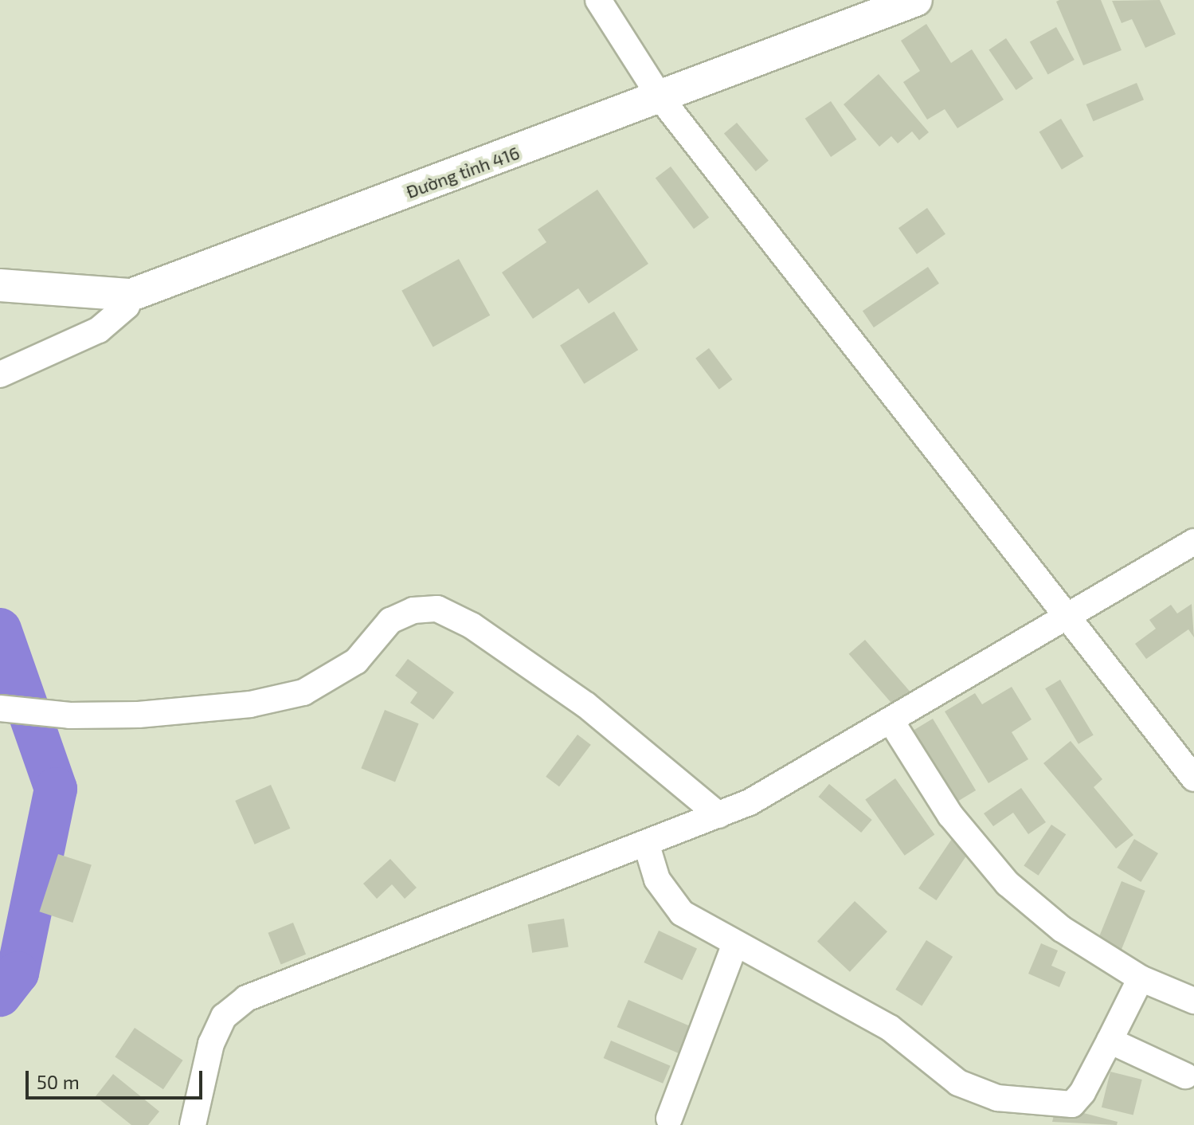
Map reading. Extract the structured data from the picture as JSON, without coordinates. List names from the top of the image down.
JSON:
{
  "streets": {
    "main road": ["Đường tỉnh 416"]
  },
  "scale_bar": "50 m"
}
